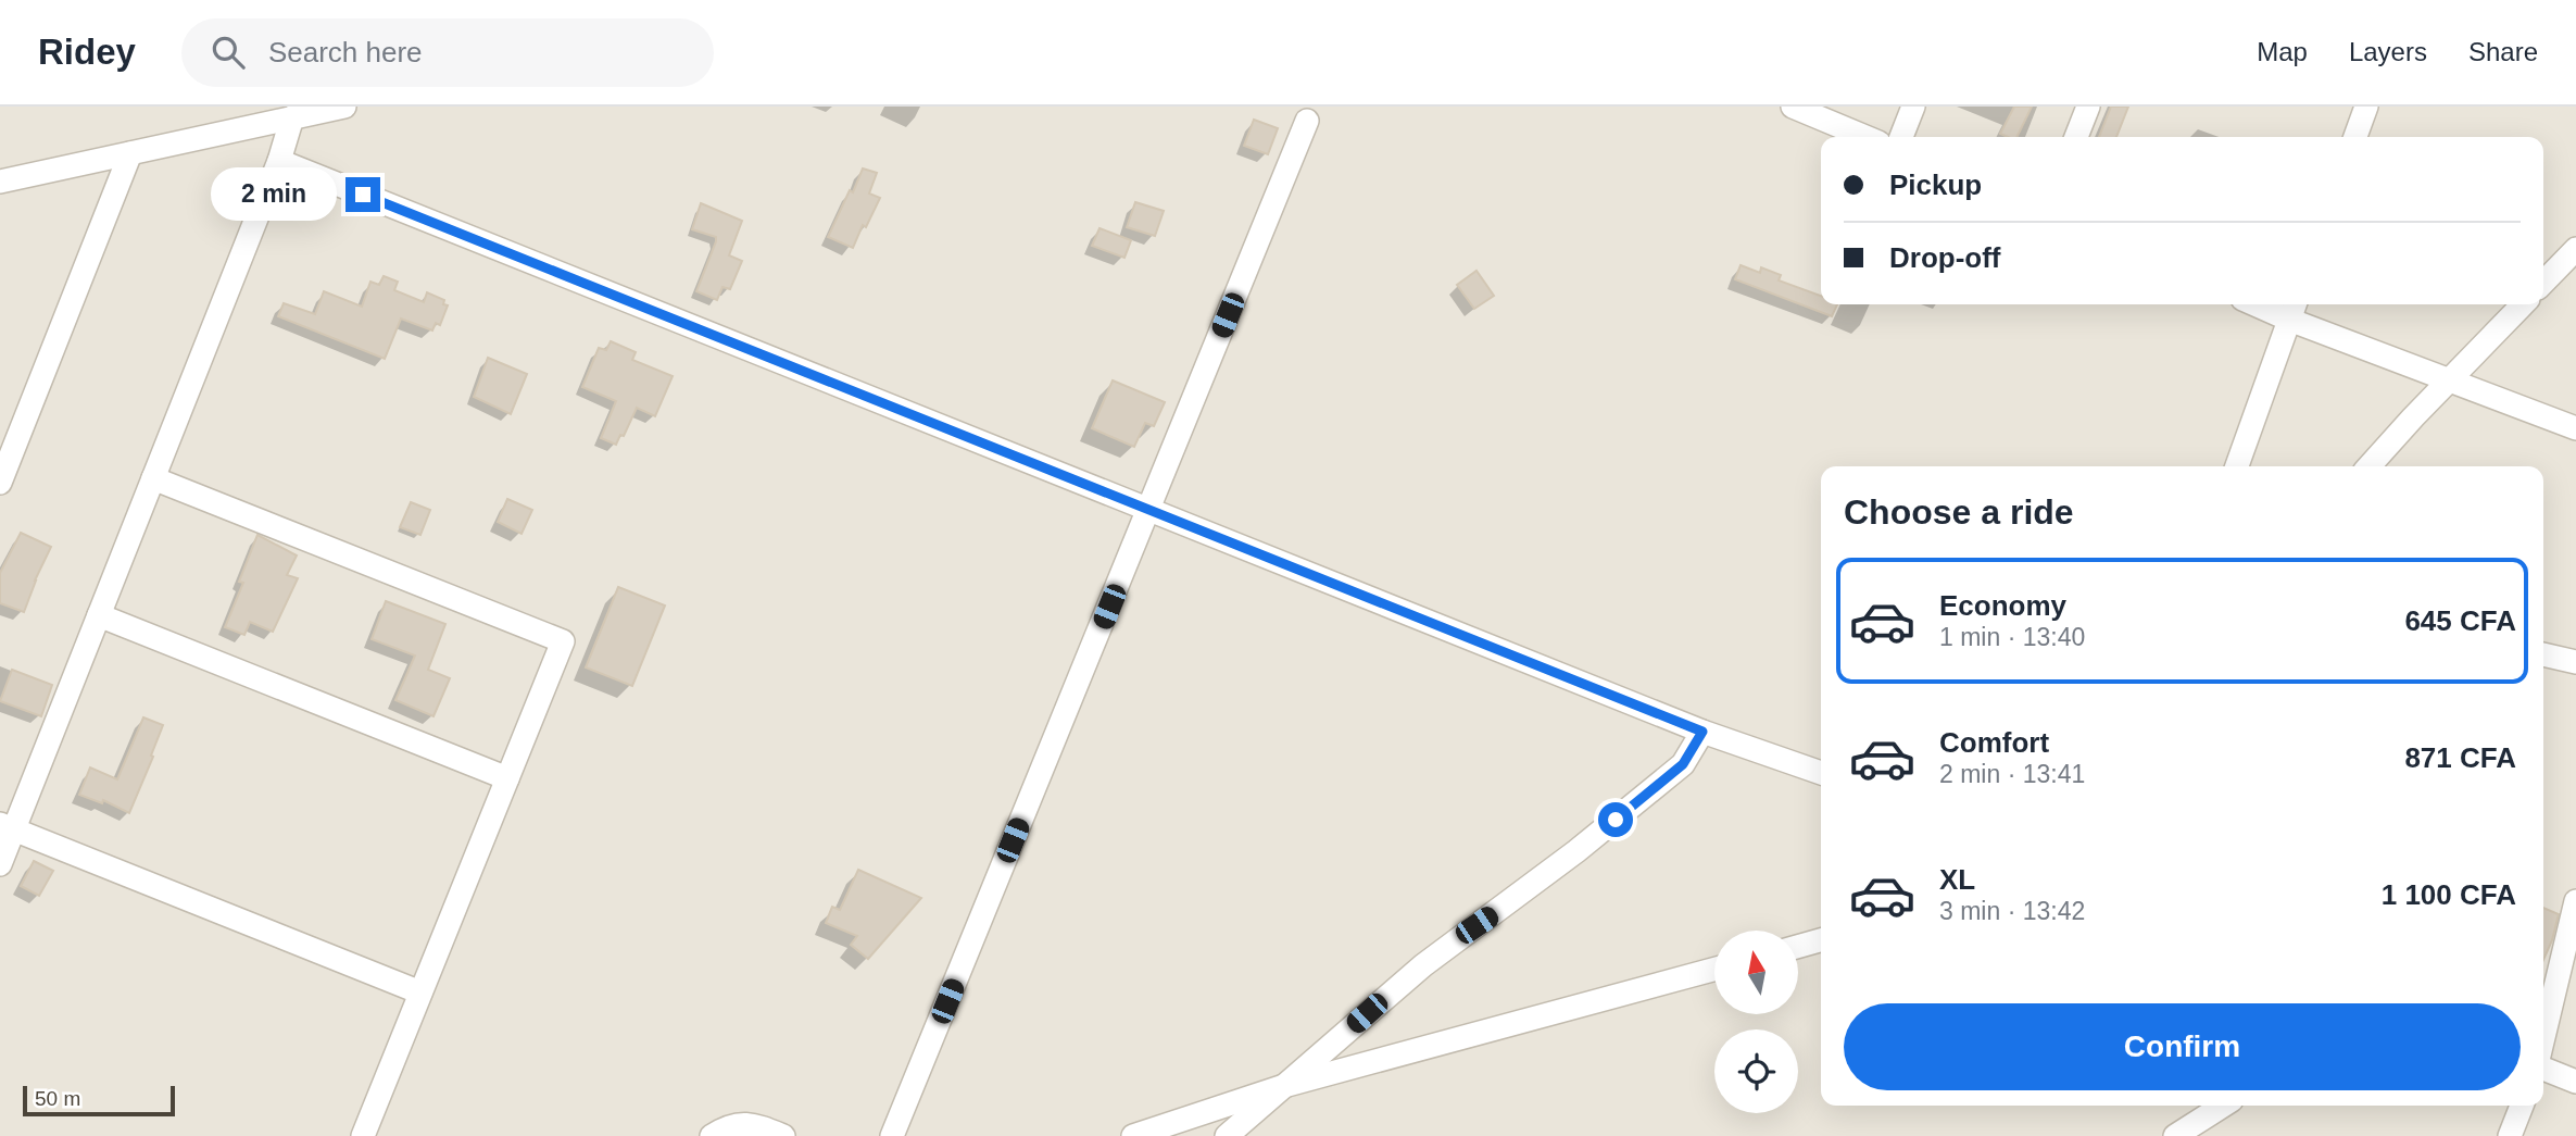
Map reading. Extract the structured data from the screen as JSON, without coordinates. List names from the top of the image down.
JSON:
{
  "scale_bar": "50 m",
  "north": "top",
  "page": {
    "header": "Ridey",
    "search": "Search here",
    "nav": ["Map", "Layers", "Share"],
    "banner": ["Pickup", "Drop-off"],
    "bubble": "2 min",
    "heading": "Choose a ride",
    "list": [
      {
        "name": "Economy",
        "note": "1 min · 13:40",
        "value": "645 CFA"
      },
      {
        "name": "Comfort",
        "note": "2 min · 13:41",
        "value": "871 CFA"
      },
      {
        "name": "XL",
        "note": "3 min · 13:42",
        "value": "1 100 CFA"
      }
    ],
    "buttons": "Confirm",
    "scale": "50 m"
  }
}
